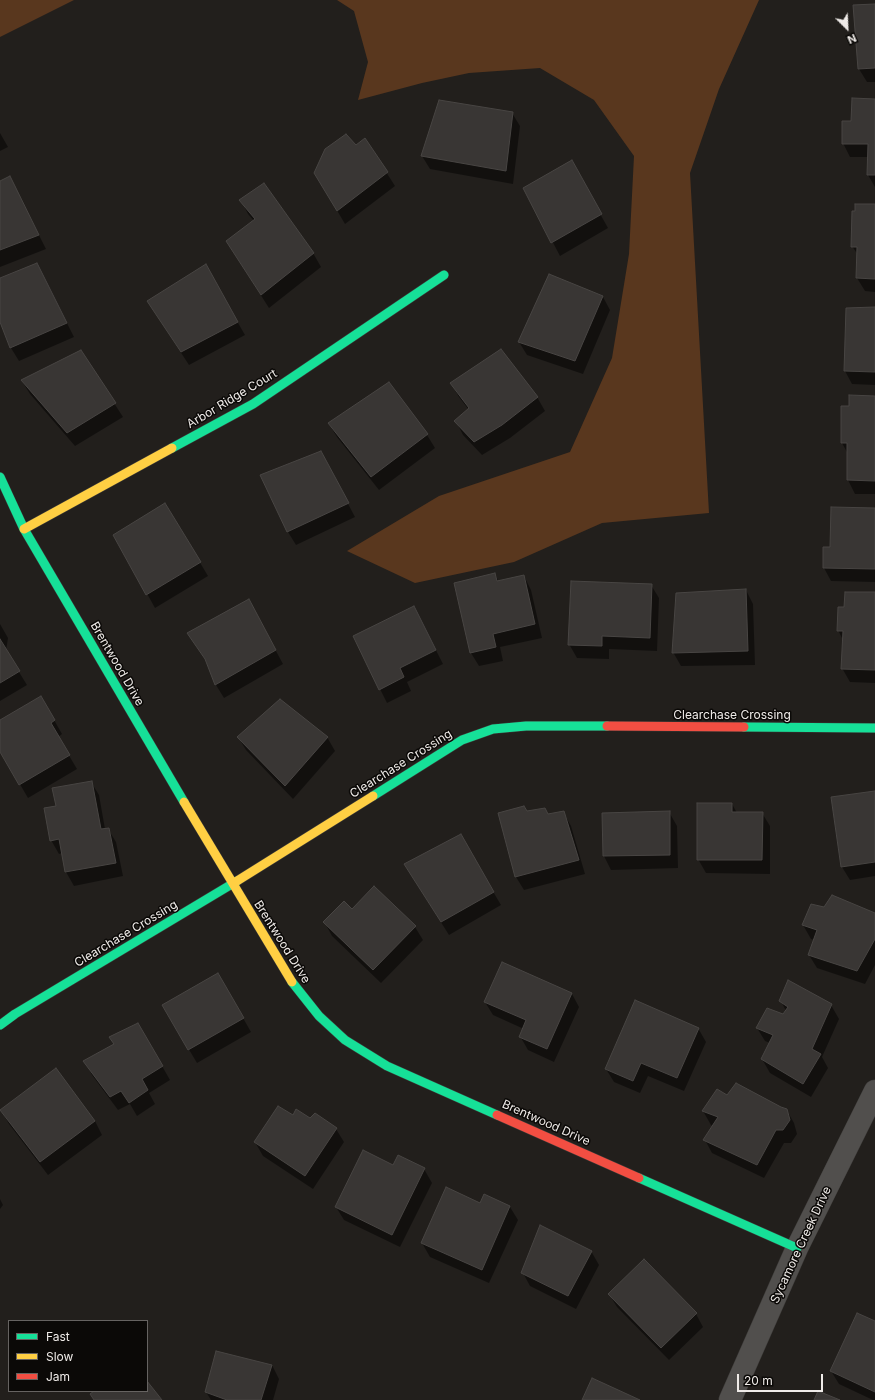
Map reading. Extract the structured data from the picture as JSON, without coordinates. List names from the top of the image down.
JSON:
{
  "streets": {
    "street": [
      "Arbor Ridge Court",
      "Brentwood Drive",
      "Clearchase Crossing",
      "Sycamore Creek Drive"
    ]
  },
  "crossings": [
    ["Arbor Ridge Court", "Brentwood Drive"],
    ["Brentwood Drive", "Clearchase Crossing"],
    ["Brentwood Drive", "Sycamore Creek Drive"]
  ],
  "legend": ["Fast", "Slow", "Jam"],
  "scale_bar": "20 m",
  "north": "bottom right"
}
